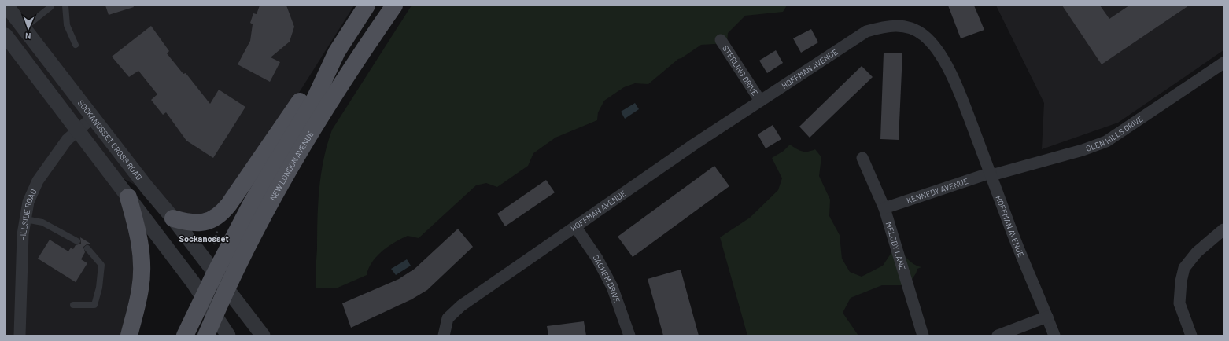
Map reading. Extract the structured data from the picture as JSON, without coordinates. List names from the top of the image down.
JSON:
{
  "streets": {
    "main road": ["NEW LONDON AVENUE"],
    "street": [
      "HOFFMAN AVENUE",
      "STERLING DRIVE",
      "GLEN HILLS DRIVE",
      "SOCKANOSSET CROSS ROAD",
      "KENNEDY AVENUE",
      "HILLSIDE ROAD",
      "MELODY LANE",
      "SACHEM DRIVE"
    ]
  },
  "crossings": [
    ["HOFFMAN AVENUE", "STERLING DRIVE"],
    ["HOFFMAN AVENUE", "GLEN HILLS DRIVE"],
    ["HOFFMAN AVENUE", "KENNEDY AVENUE"],
    ["HOFFMAN AVENUE", "SACHEM DRIVE"],
    ["GLEN HILLS DRIVE", "KENNEDY AVENUE"],
    ["SOCKANOSSET CROSS ROAD", "NEW LONDON AVENUE"],
    ["SOCKANOSSET CROSS ROAD", "HILLSIDE ROAD"],
    ["KENNEDY AVENUE", "MELODY LANE"]
  ],
  "districts": ["Sockanosset"],
  "north": "bottom"
}
